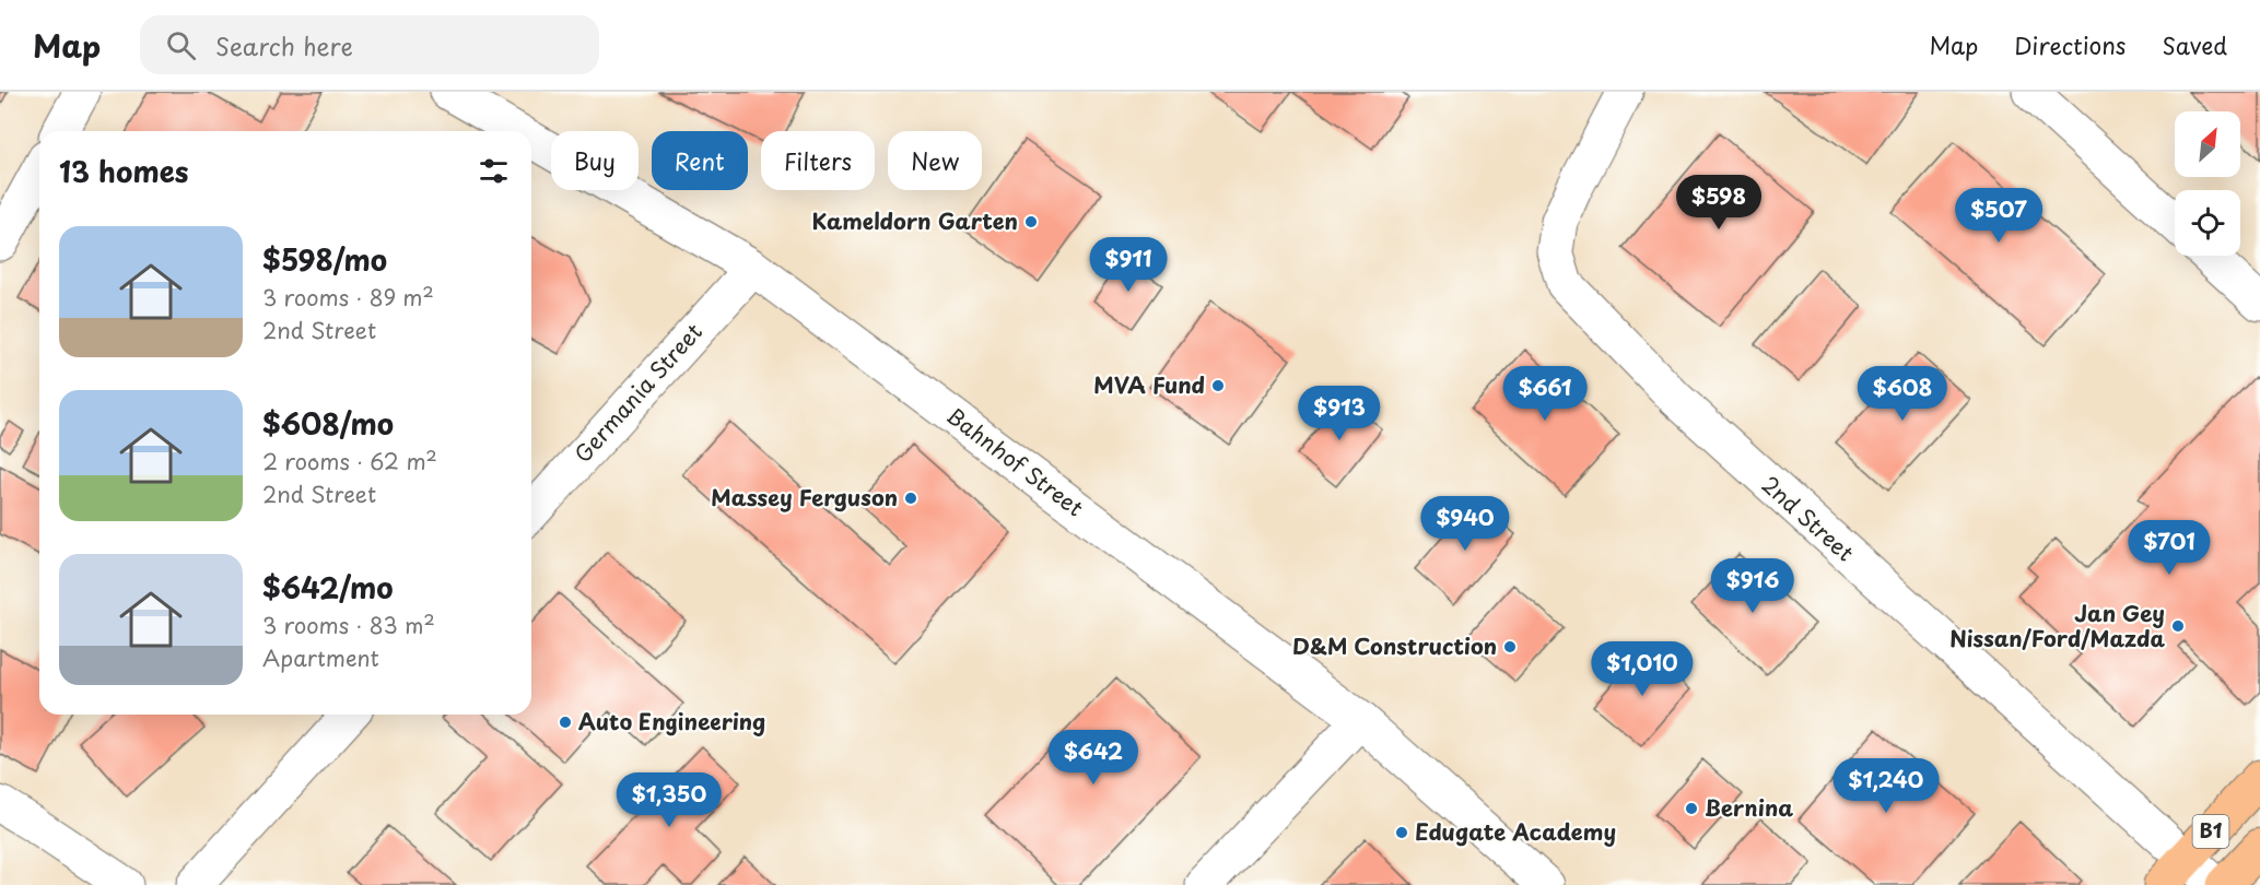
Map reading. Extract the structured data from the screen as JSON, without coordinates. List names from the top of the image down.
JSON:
{
  "streets": {
    "highway": ["B1"],
    "street": ["Germania Street", "Bahnhof Street", "2nd Street"]
  },
  "crossings": [
    ["Germania Street", "Bahnhof Street"],
    ["2nd Street", "B1"]
  ],
  "places": [
    "Kameldorn Garten",
    "MVA Fund",
    "Massey Ferguson",
    "Jan Gey Nissan/Ford/Mazda",
    "D&M Construction",
    "Auto Engineering",
    "Bernina",
    "Edugate Academy"
  ],
  "north": "top right",
  "page": {
    "header": "Map",
    "search": "Search here",
    "nav": ["Map", "Directions", "Saved"],
    "chip": [
      "Buy",
      "Rent",
      "Filters",
      "New"
    ],
    "heading": "13 homes",
    "price": [
      "$598",
      "$507",
      "$911",
      "$661",
      "$608",
      "$913",
      "$940",
      "$701",
      "$916",
      "$1,010",
      "$642",
      "$1,240",
      "$1,350"
    ],
    "list": [
      {
        "name": "$598/mo",
        "note": "3 rooms · 89 m² · 2nd Street"
      },
      {
        "name": "$608/mo",
        "note": "2 rooms · 62 m² · 2nd Street"
      },
      {
        "name": "$642/mo",
        "note": "3 rooms · 83 m² · Apartment"
      }
    ]
  }
}
